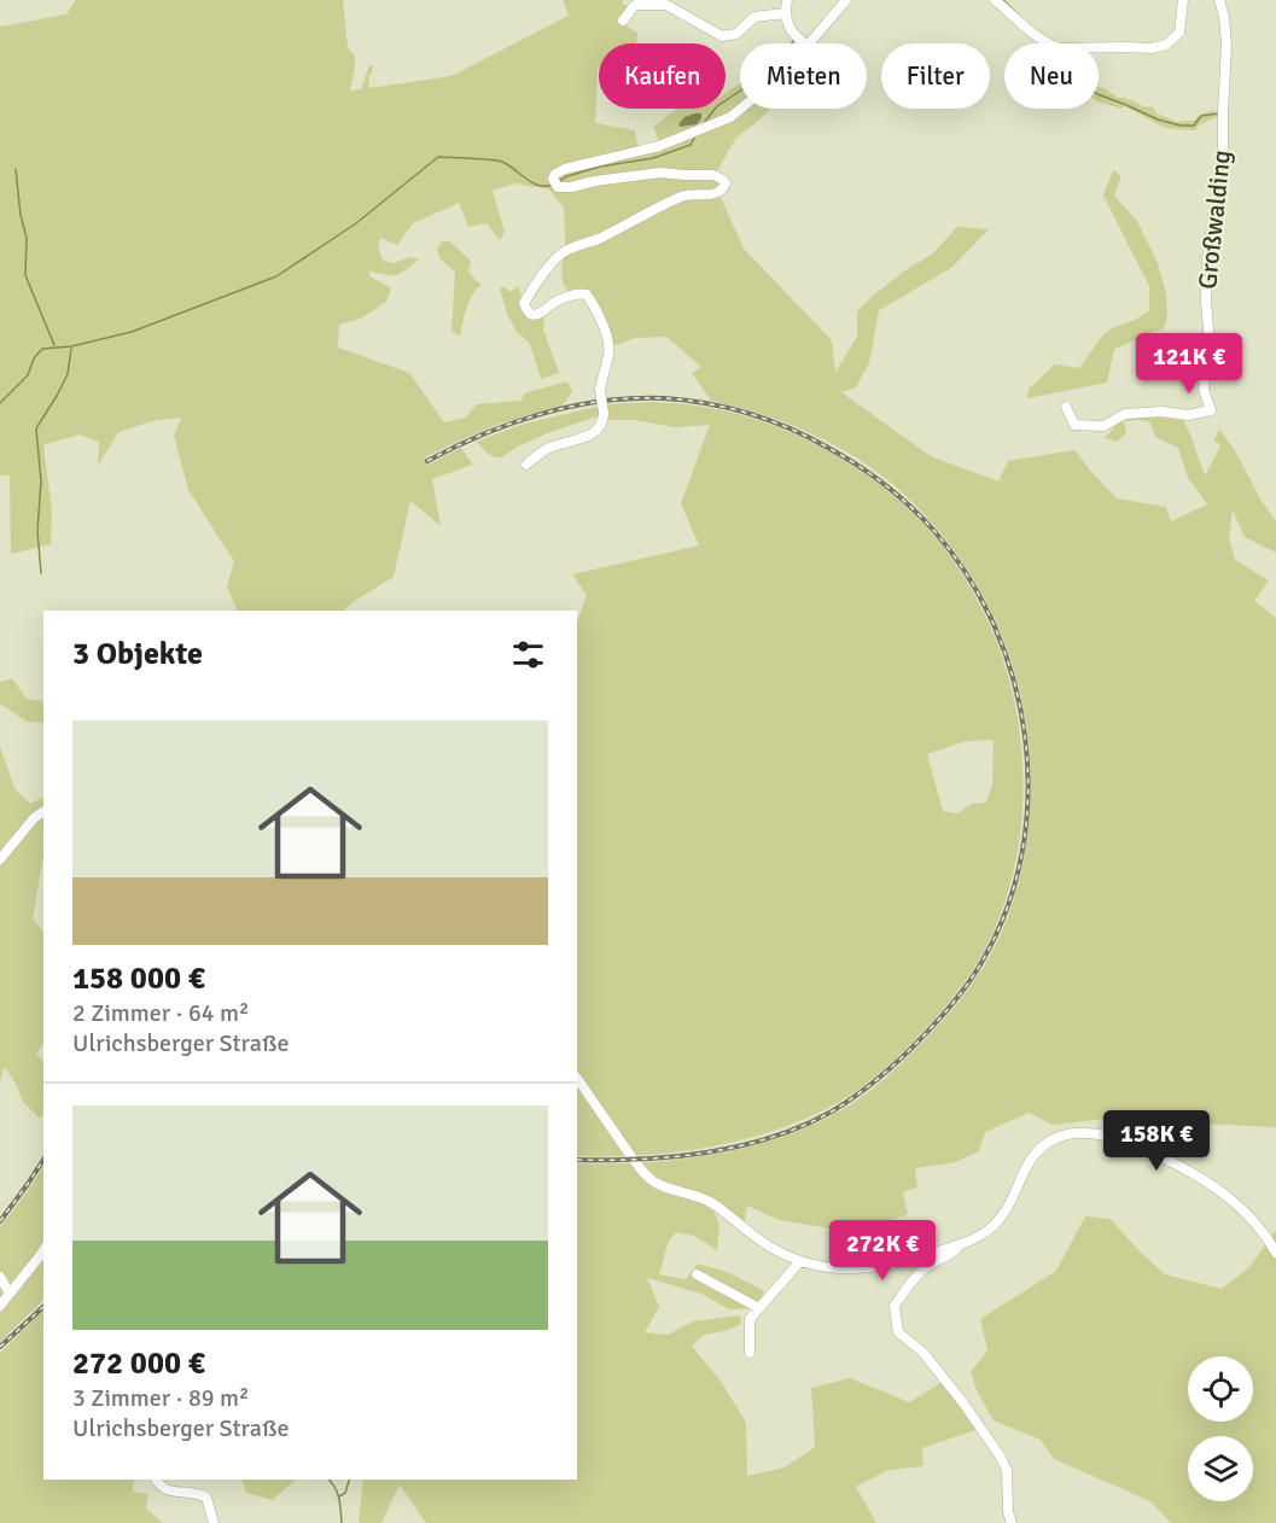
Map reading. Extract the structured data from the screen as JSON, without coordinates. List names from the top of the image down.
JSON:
{
  "streets": {
    "street": ["Großwalding"]
  },
  "page": {
    "chip": [
      "Kaufen",
      "Mieten",
      "Filter",
      "Neu"
    ],
    "price": ["121K €", "158K €", "272K €"],
    "heading": "3 Objekte",
    "list": [
      {
        "name": "158 000 €",
        "note": "2 Zimmer · 64 m² · Ulrichsberger Straße"
      },
      {
        "name": "272 000 €",
        "note": "3 Zimmer · 89 m² · Ulrichsberger Straße"
      }
    ]
  }
}
